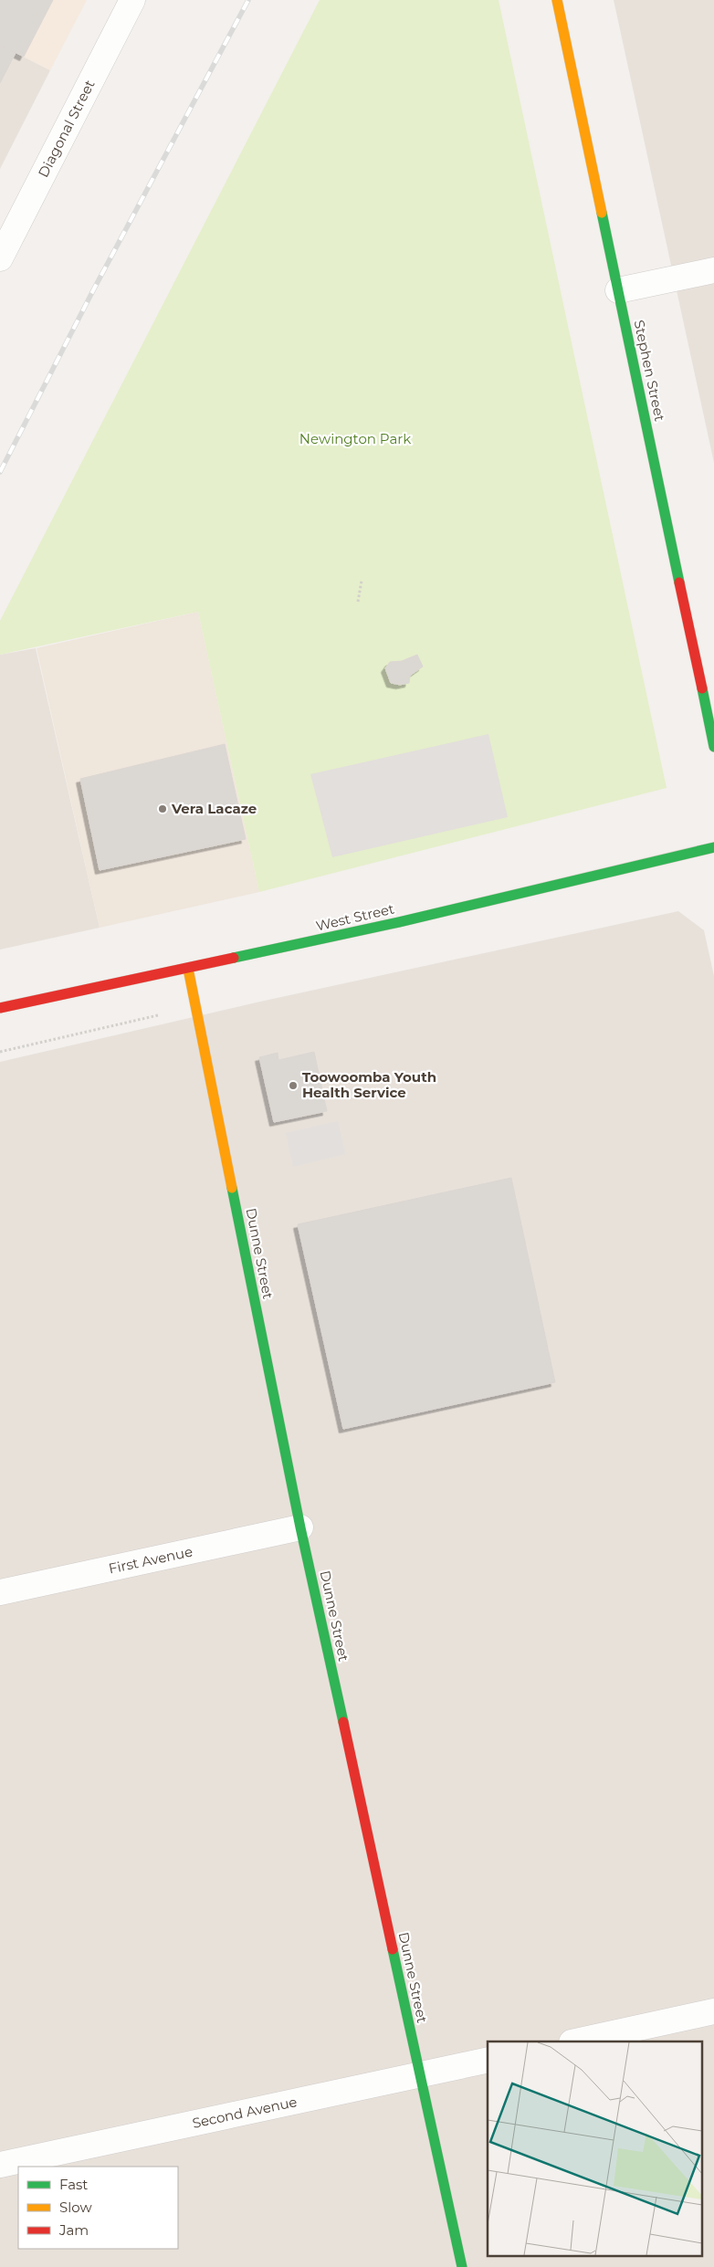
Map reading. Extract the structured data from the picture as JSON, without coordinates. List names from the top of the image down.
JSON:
{
  "streets": {
    "street": [
      "Diagonal Street",
      "Stephen Street",
      "West Street",
      "Dunne Street",
      "First Avenue",
      "Second Avenue"
    ]
  },
  "crossings": [
    ["West Street", "Dunne Street"],
    ["Dunne Street", "First Avenue"],
    ["Dunne Street", "Second Avenue"]
  ],
  "parks": ["Newington Park"],
  "places": ["Vera Lacaze", "Toowoomba Youth Health Service"],
  "legend": ["Fast", "Slow", "Jam"]
}
